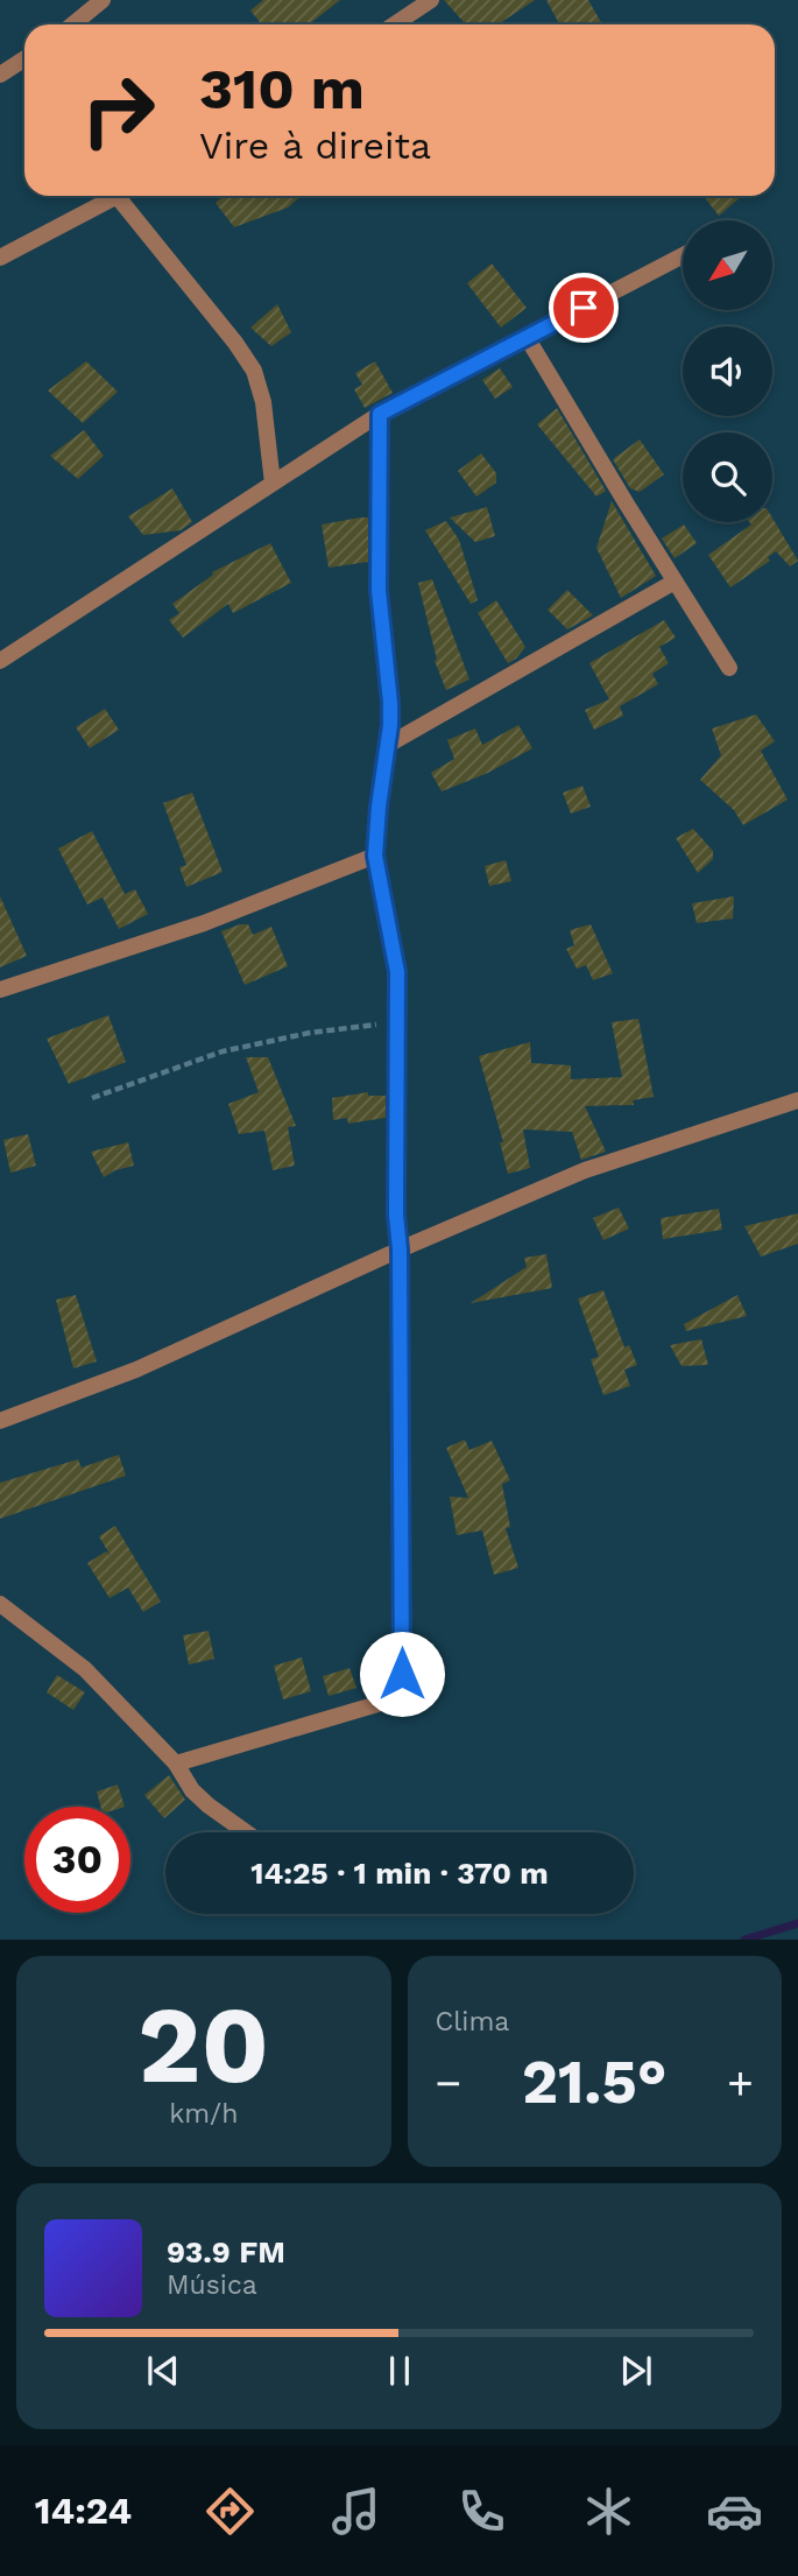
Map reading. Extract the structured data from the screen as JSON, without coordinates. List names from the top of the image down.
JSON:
{
  "north": "bottom left",
  "page": {
    "turn": ["310 m", "Vire à direita"],
    "limit": "30",
    "trip": "14:25 · 1 min · 370 m",
    "tile": [
      ["20", "km/h"],
      "Clima"
    ],
    "heat": ["−", "21.5°", "+"],
    "song": ["93.9 FM", "Música"],
    "tabs": "14:24"
  }
}
